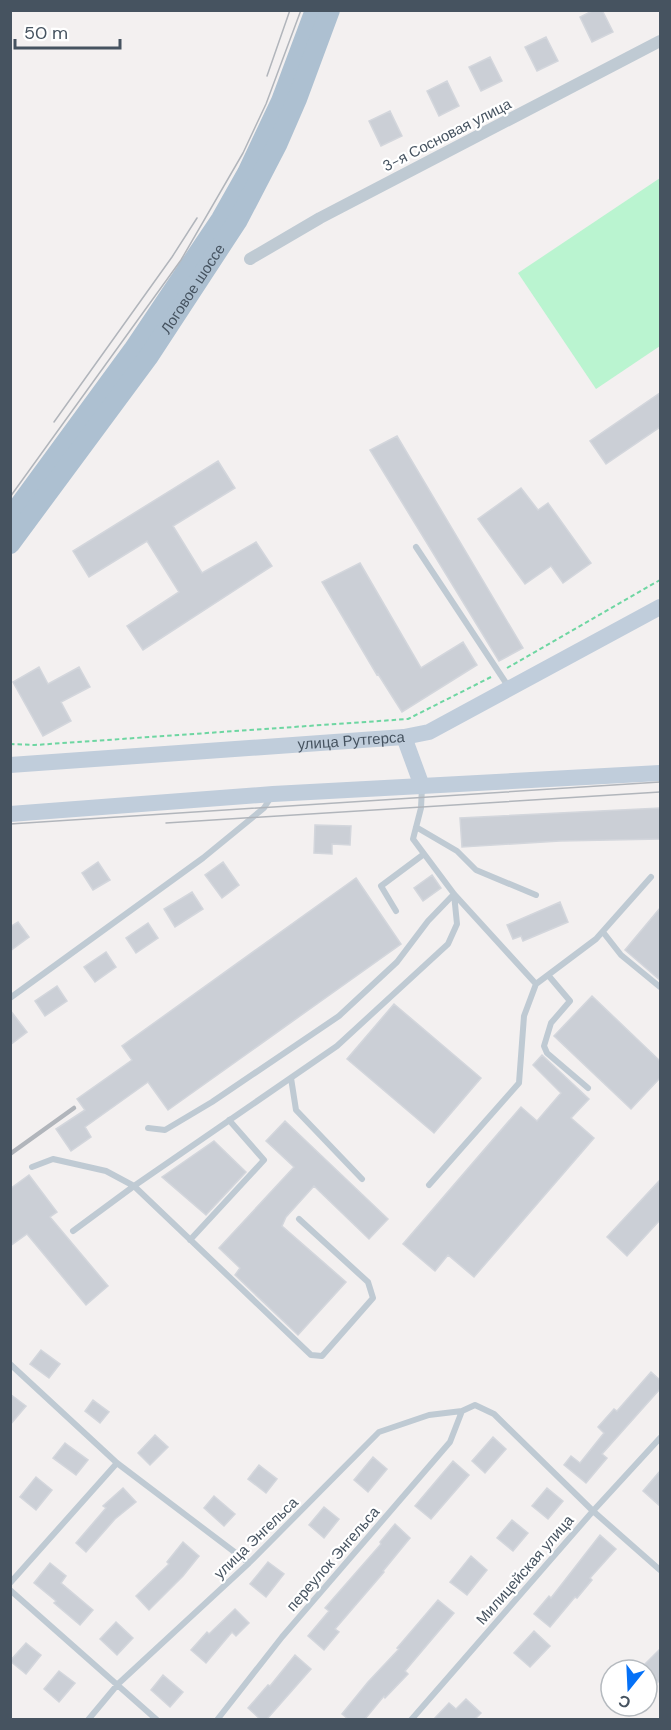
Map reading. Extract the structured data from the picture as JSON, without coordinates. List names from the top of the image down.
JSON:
{
  "streets": {
    "main road": ["Логовое шоссе", "улица Рутгерса"],
    "street": ["3-я Сосновая улица"],
    "lane": ["улица Энгельса", "переулок Энгельса", "Милицейская улица"]
  },
  "crossings": [
    ["улица Энгельса", "переулок Энгельса"],
    ["улица Энгельса", "Милицейская улица"]
  ],
  "scale_bar": "50 m",
  "north": "bottom"
}
